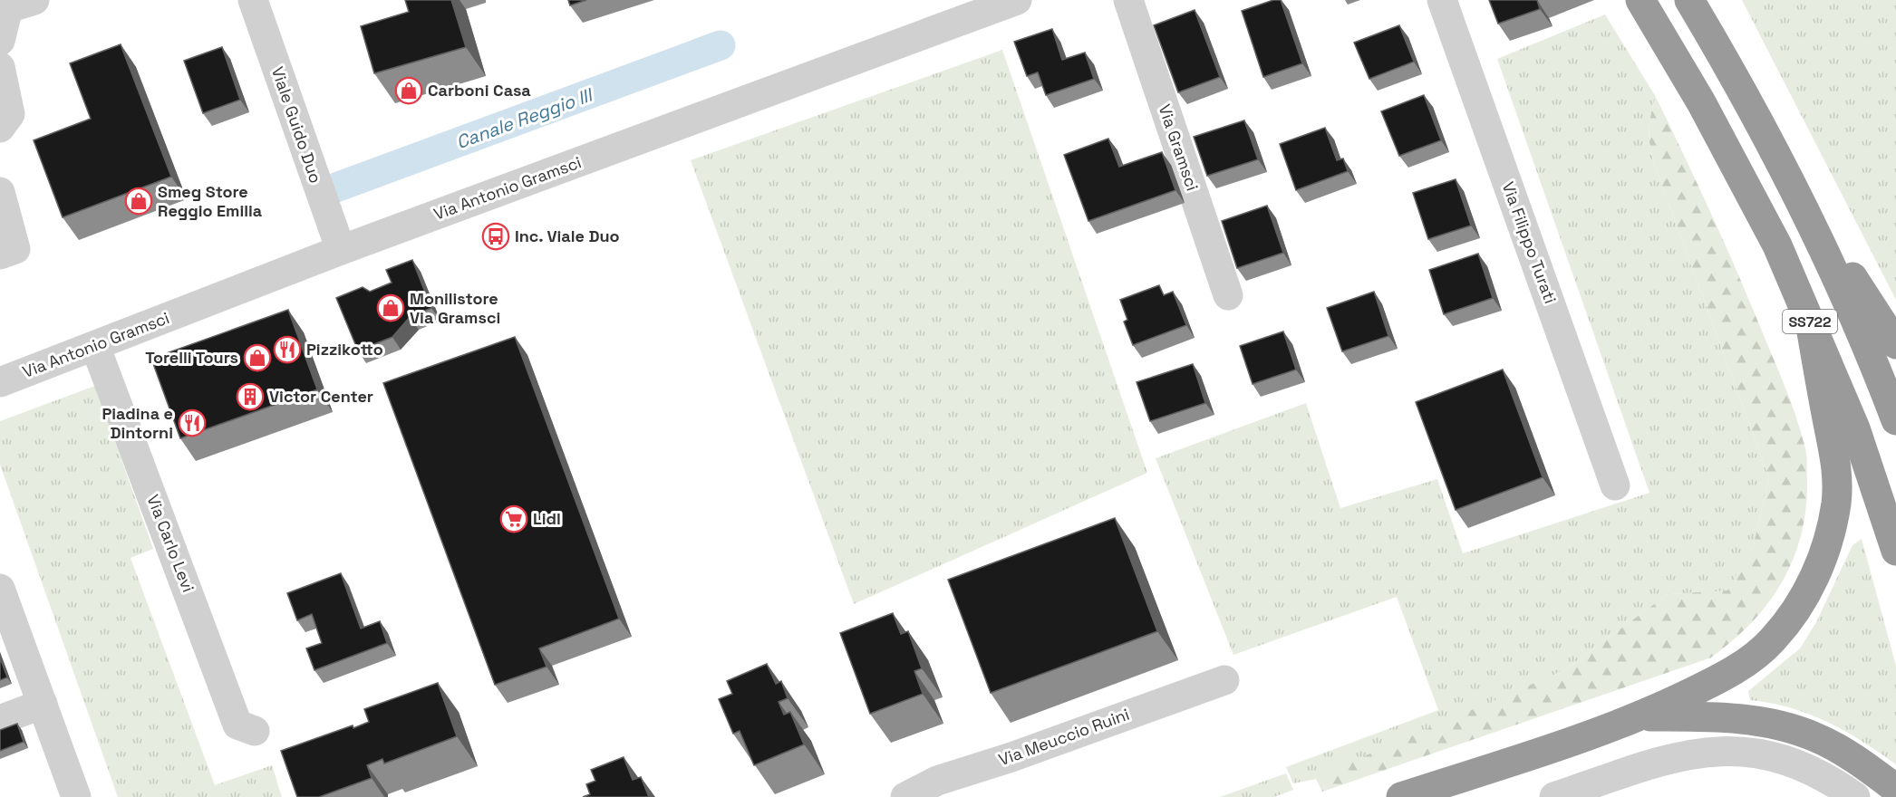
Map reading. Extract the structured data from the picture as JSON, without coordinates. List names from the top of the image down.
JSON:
{
  "streets": {
    "highway": ["SS722"],
    "street": [
      "Viale Guido Duo",
      "Via Gramsci",
      "Via Antonio Gramsci",
      "Via Filippo Turati",
      "Via Carlo Levi",
      "Via Meuccio Ruini"
    ]
  },
  "crossings": [
    ["Viale Guido Duo", "Via Antonio Gramsci"],
    ["Via Antonio Gramsci", "Via Carlo Levi"]
  ],
  "water": ["Canale Reggio III"],
  "places": {
    "shop": [
      "Carboni Casa",
      "Smeg Store Reggio Emilia",
      "Monilistore Via Gramsci",
      "Torelli Tours"
    ],
    "bus stop": ["Inc. Viale Duo"],
    "restaurant": ["Pizzikotto", "Piadina e Dintorni"],
    "building": ["Victor Center"],
    "supermarket": ["Lidl"]
  }
}
